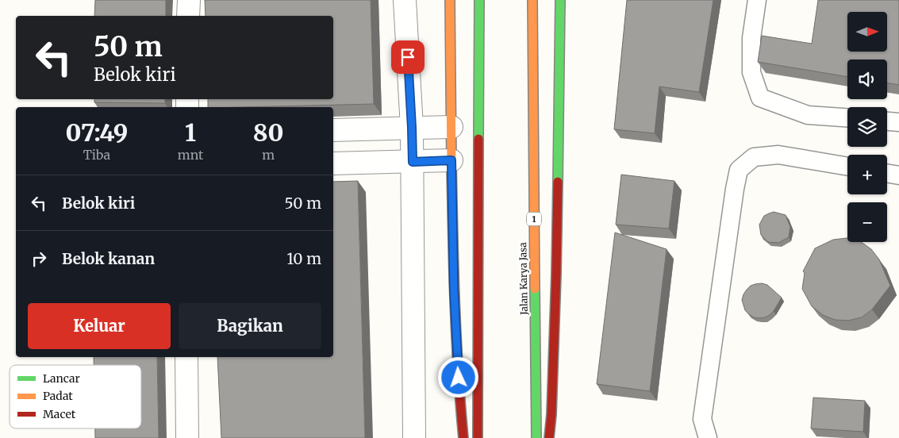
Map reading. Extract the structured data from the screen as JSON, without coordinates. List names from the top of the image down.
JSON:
{
  "streets": {
    "highway": ["1", "Jalan Karya Jasa"]
  },
  "legend": ["Lancar", "Padat", "Macet"],
  "north": "right",
  "page": {
    "map_buttons": ["+", "−"],
    "turn": ["50 m", "Belok kiri"],
    "eta": [
      "07:49",
      "Tiba",
      "1",
      "mnt",
      "80",
      "m"
    ],
    "list": [
      {
        "name": "Belok kiri",
        "value": "50 m"
      },
      {
        "name": "Belok kanan",
        "value": "10 m"
      }
    ],
    "buttons": ["Keluar", "Bagikan"]
  }
}
